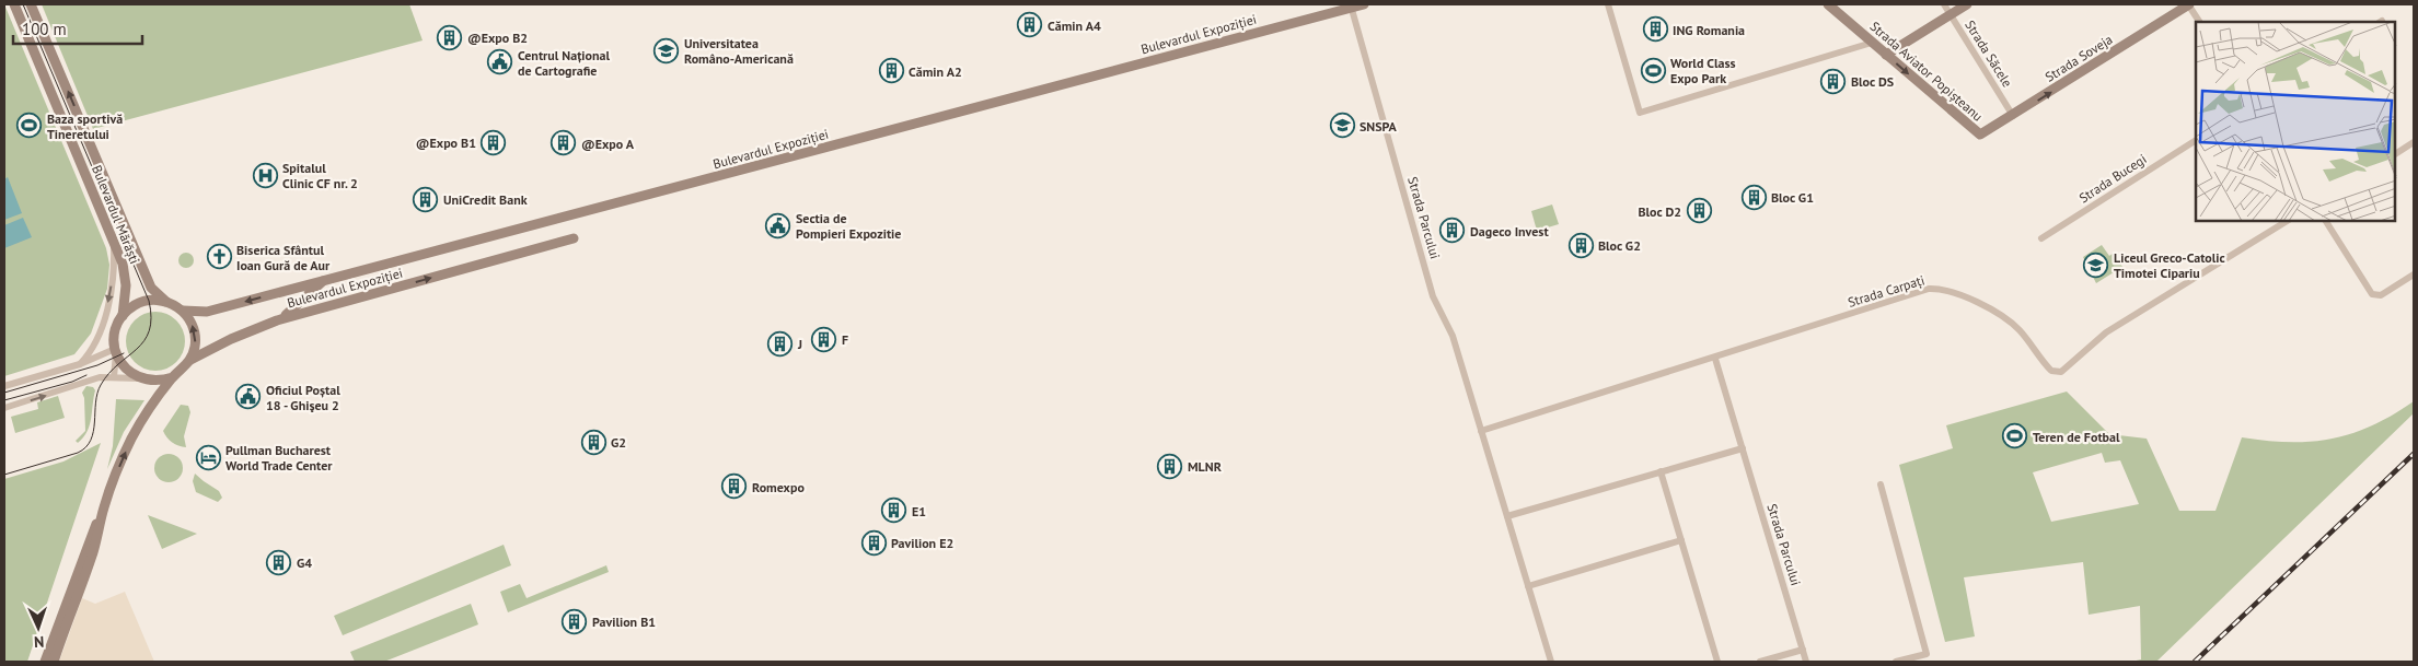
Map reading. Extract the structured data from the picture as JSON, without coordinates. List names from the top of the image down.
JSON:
{
  "streets": {
    "street": [
      "Bulevardul Expoziției",
      "Strada Săcele",
      "Strada Soveja",
      "Strada Aviator Popișteanu",
      "Strada Bucegi",
      "Bulevardul Mărăști",
      "Strada Parcului",
      "Strada Carpați"
    ]
  },
  "crossings": [
    ["Bulevardul Expoziției", "Bulevardul Mărăști"],
    ["Bulevardul Expoziției", "Strada Parcului"],
    ["Strada Săcele", "Strada Soveja"],
    ["Strada Soveja", "Strada Aviator Popișteanu"],
    ["Strada Parcului", "Strada Carpați"]
  ],
  "one_way": ["Strada Soveja", "Strada Aviator Popișteanu"],
  "places": {
    "building": [
      "Cămin A4",
      "ING Romania",
      "@Expo B2",
      "Cămin A2",
      "Bloc DS",
      "@Expo B1",
      "@Expo A",
      "Bloc G1",
      "UniCredit Bank",
      "Bloc D2",
      "Dageco Invest",
      "Bloc G2",
      "F",
      "J",
      "G2",
      "MLNR",
      "Romexpo",
      "E1",
      "Pavilion E2",
      "G4",
      "Pavilion B1"
    ],
    "school or university": ["Universitatea Româno-Americană", "SNSPA", "Liceul Greco-Catolic Timotei Cipariu"],
    "public building": ["Centrul Național de Cartografie", "Sectia de Pompieri Expozitie", "Oficiul Poștal 18 - Ghişeu 2"],
    "sports": ["World Class Expo Park", "Baza sportivă Tineretului", "Teren de Fotbal"],
    "hospital": ["Spitalul Clinic CF nr. 2"],
    "church": ["Biserica Sfântul Ioan Gură de Aur"],
    "hotel": ["Pullman Bucharest World Trade Center"]
  },
  "scale_bar": "100 m",
  "north": "bottom"
}
